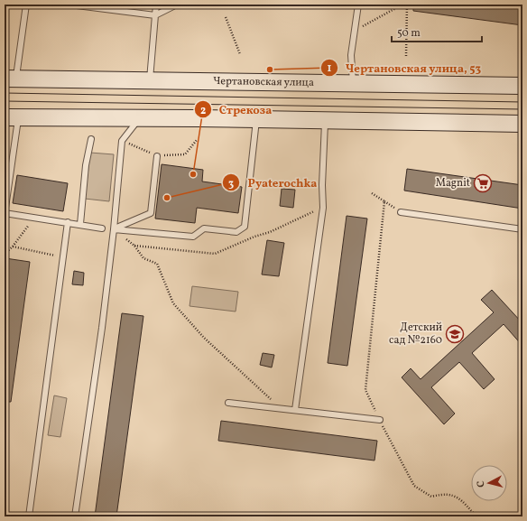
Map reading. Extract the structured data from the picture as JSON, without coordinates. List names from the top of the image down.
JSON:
{
  "streets": {
    "main road": ["Чертановская улица"]
  },
  "places": {
    "other": ["Чертановская улица, 53", "Стрекоза", "Pyaterochka"],
    "supermarket": ["Magnit"],
    "school or university": ["Детский сад №2160"]
  },
  "scale_bar": "50 m",
  "north": "left"
}
